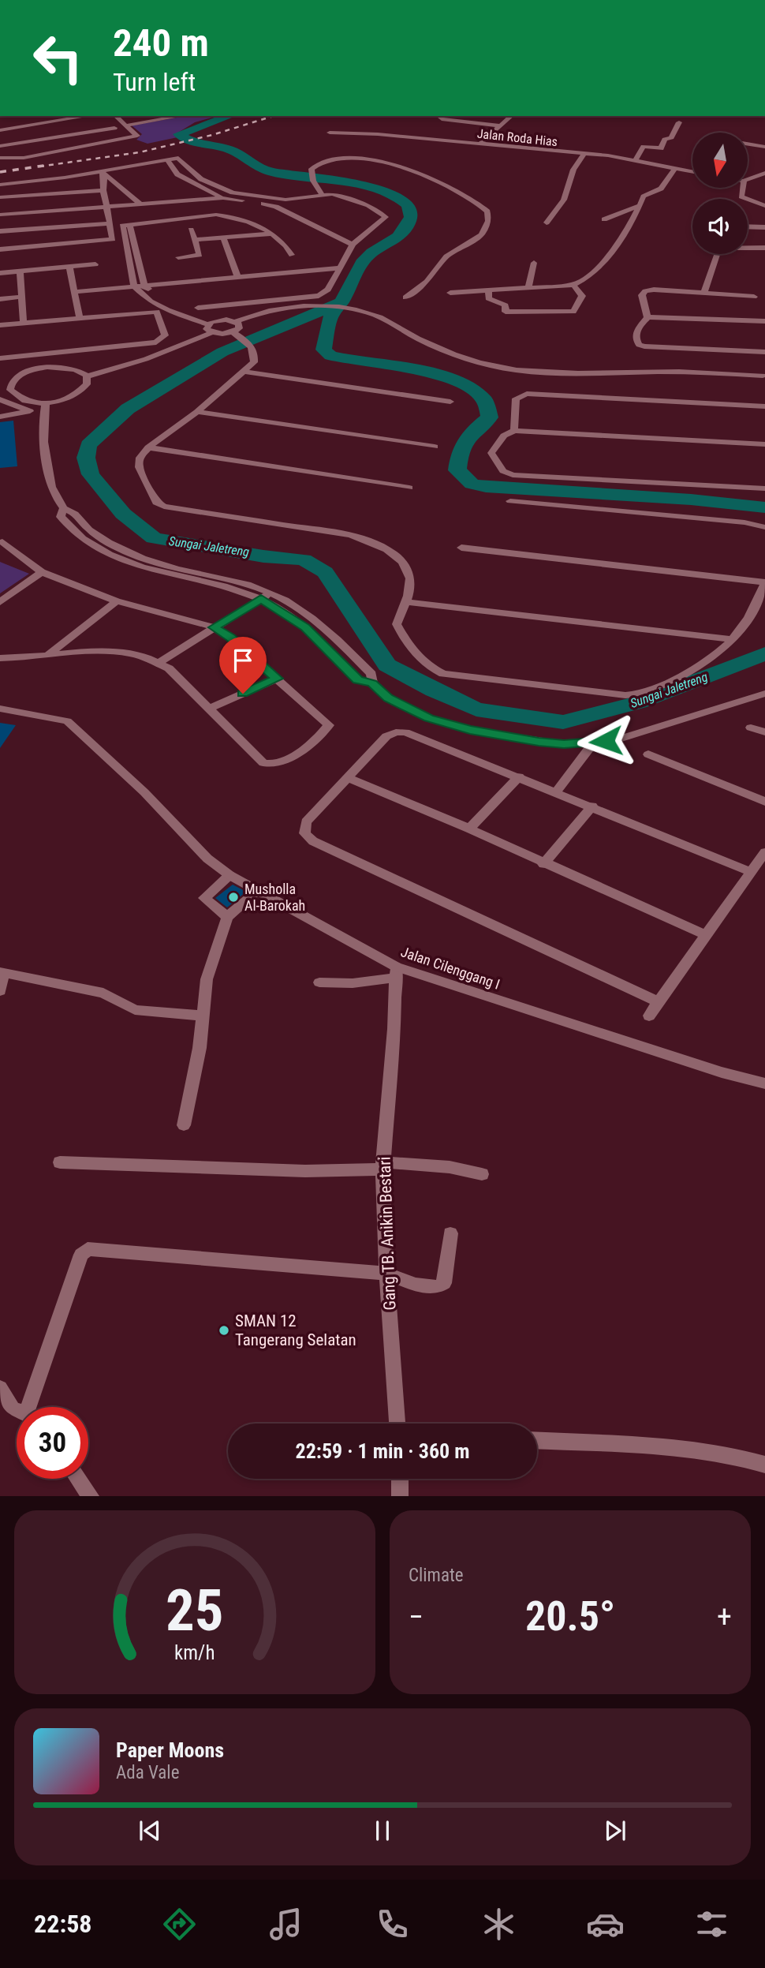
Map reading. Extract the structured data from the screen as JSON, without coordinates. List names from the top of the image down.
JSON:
{
  "streets": {
    "street": ["Jalan Roda Hias", "Jalan Cilenggang I", "Gang TB. Anikin Bestari"]
  },
  "crossings": [
    ["Jalan Cilenggang I", "Gang TB. Anikin Bestari"]
  ],
  "water": ["Sungai Jaletreng"],
  "places": ["Musholla Al-Barokah", "SMAN 12 Tangerang Selatan"],
  "north": "bottom",
  "page": {
    "turn": ["240 m", "Turn left"],
    "limit": "30",
    "trip": "22:59 · 1 min · 360 m",
    "tile": "Climate",
    "heat": ["−", "20.5°", "+"],
    "song": ["Paper Moons", "Ada Vale"],
    "tabs": "22:58",
    "gauge": ["25", "km/h"]
  }
}
